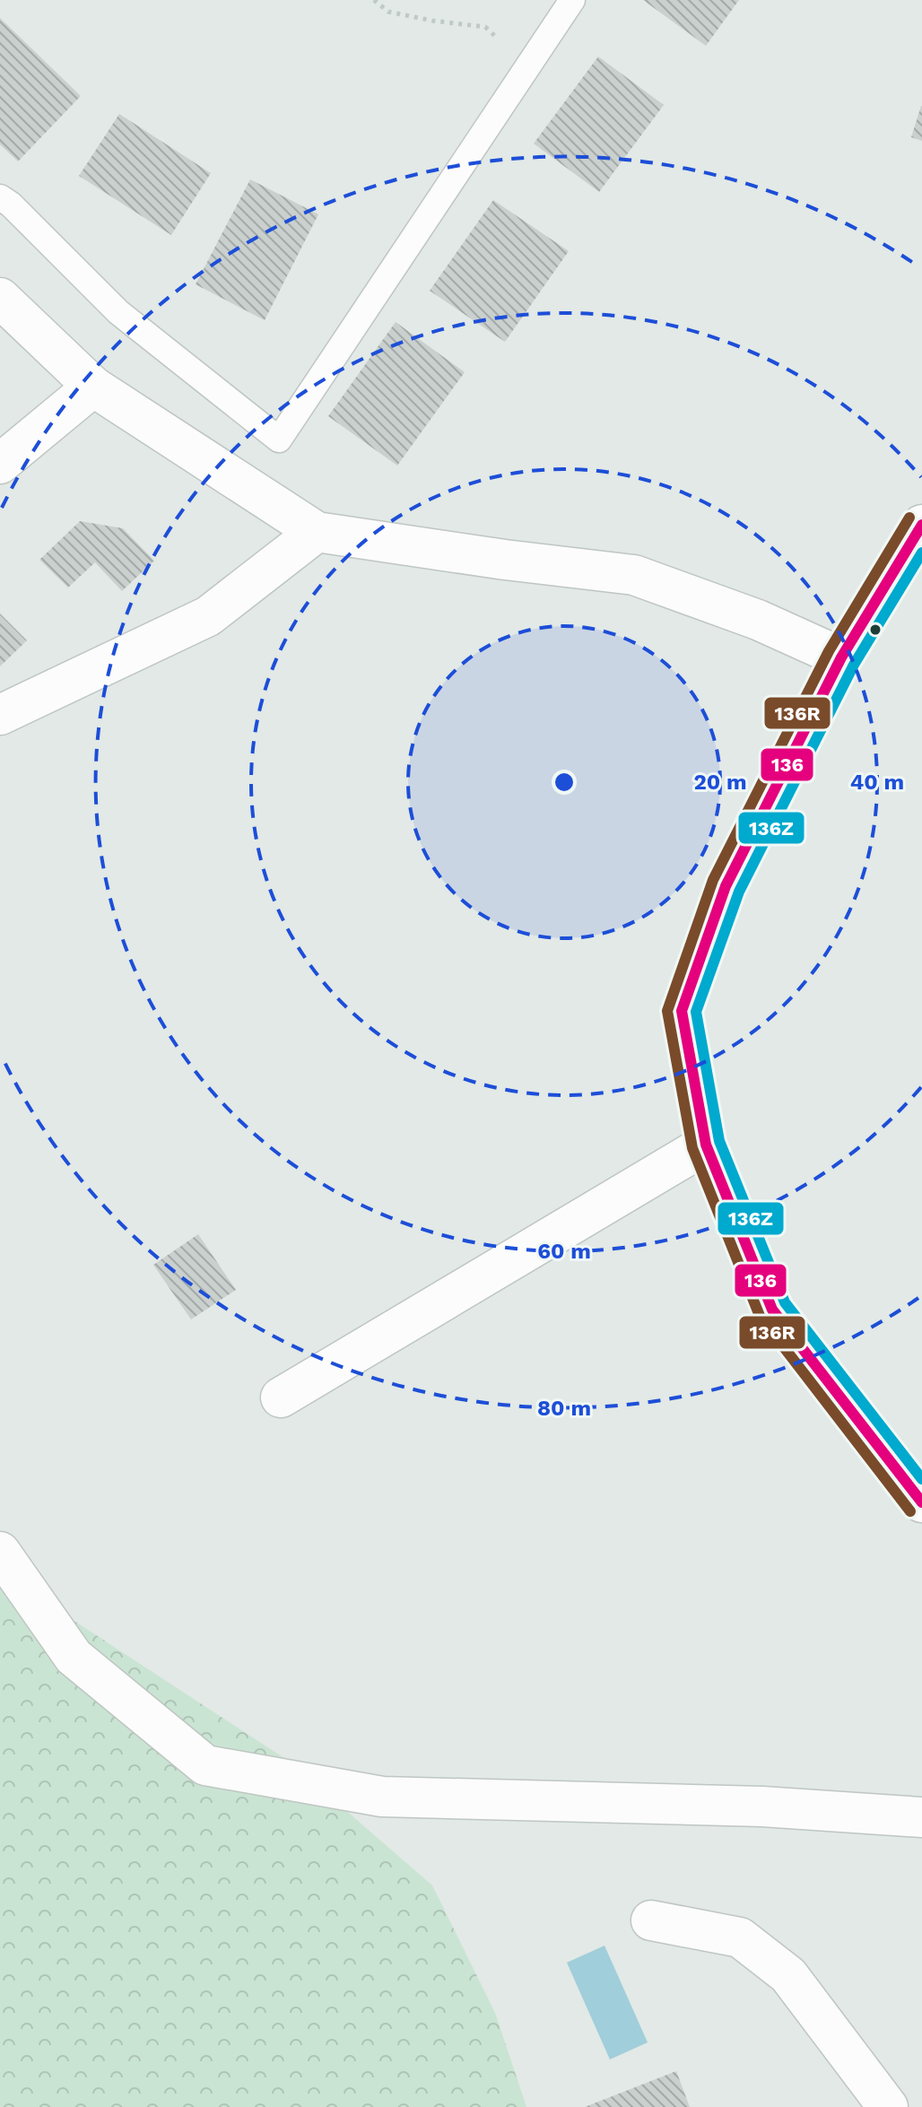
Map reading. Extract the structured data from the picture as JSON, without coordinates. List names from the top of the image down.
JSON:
{
  "lines": ["transit line 136R", "transit line 136", "transit line 136Z"],
  "rings": [
    "20 m",
    "40 m",
    "60 m",
    "80 m"
  ]
}
